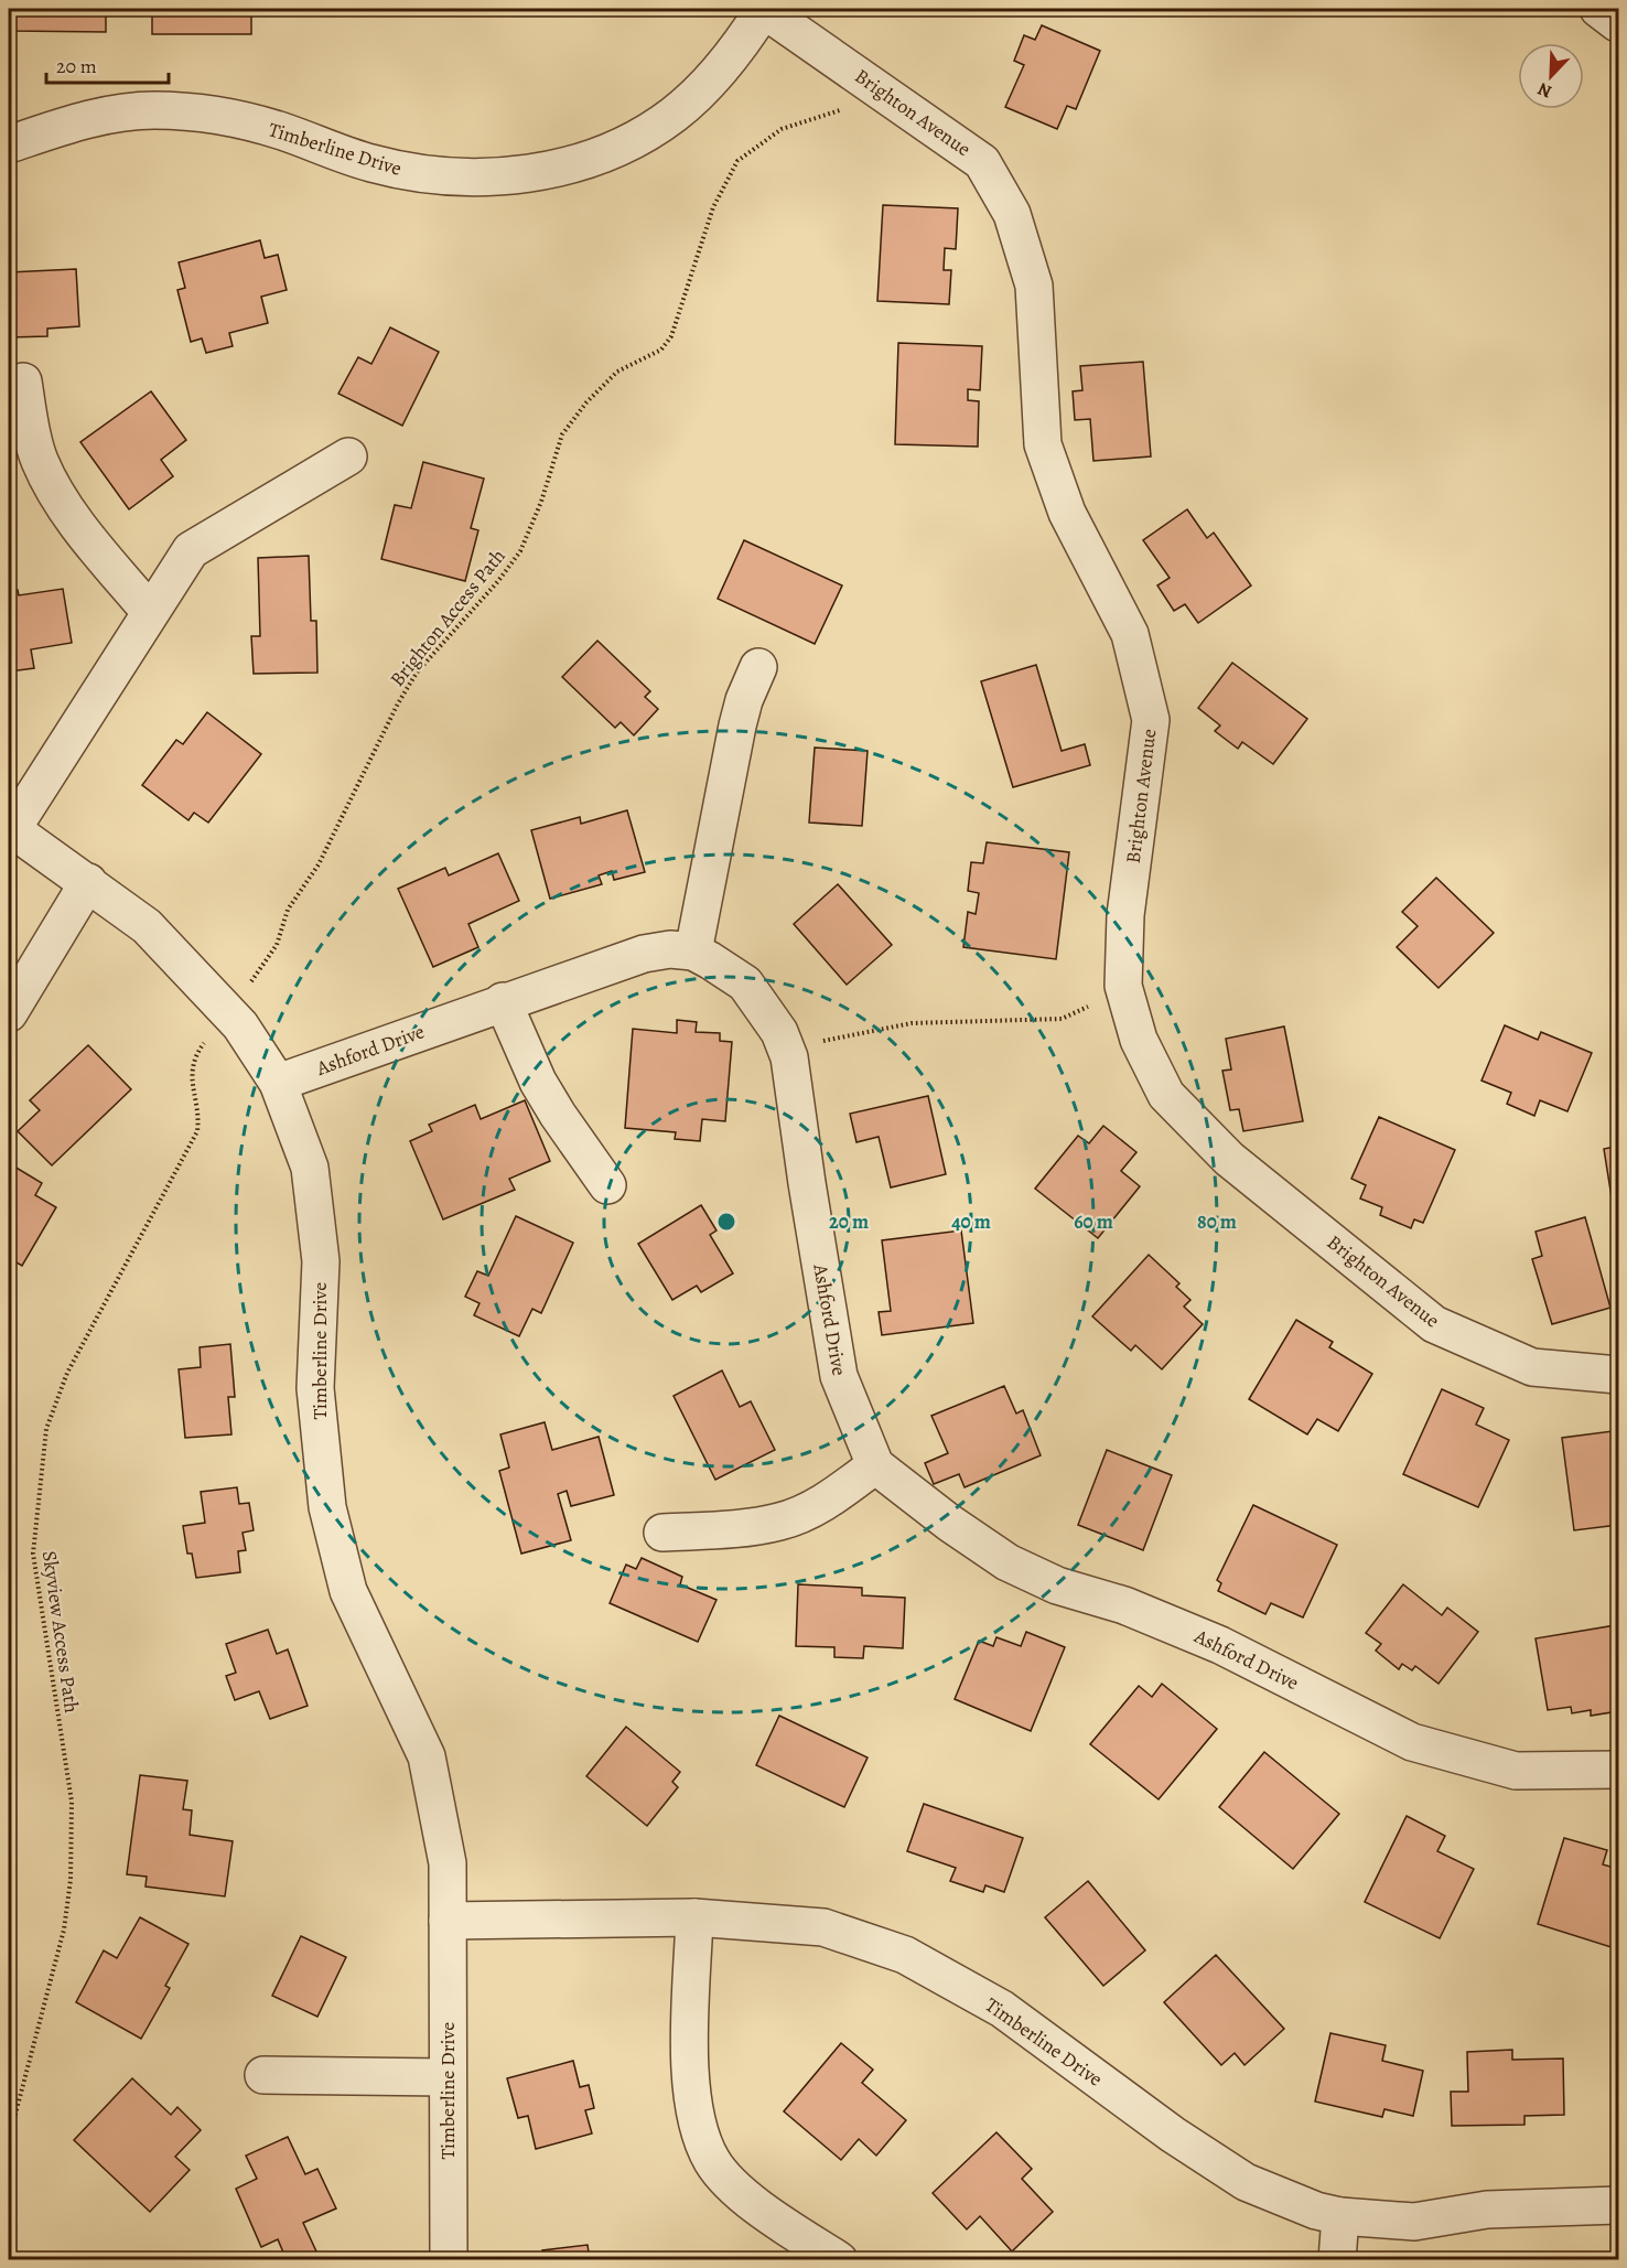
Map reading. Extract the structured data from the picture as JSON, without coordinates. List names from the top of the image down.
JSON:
{
  "streets": {
    "street": ["Brighton Avenue", "Timberline Drive", "Ashford Drive"],
    "path": ["Brighton Access Path", "Skyview Access Path"]
  },
  "crossings": [
    ["Brighton Avenue", "Timberline Drive"],
    ["Brighton Avenue", "Brighton Access Path"],
    ["Timberline Drive", "Brighton Access Path"],
    ["Timberline Drive", "Ashford Drive"],
    ["Timberline Drive", "Skyview Access Path"],
    ["Brighton Access Path", "Skyview Access Path"]
  ],
  "scale_bar": "20 m",
  "north": "bottom left",
  "rings": [
    "20 m",
    "40 m",
    "60 m",
    "80 m"
  ]
}
